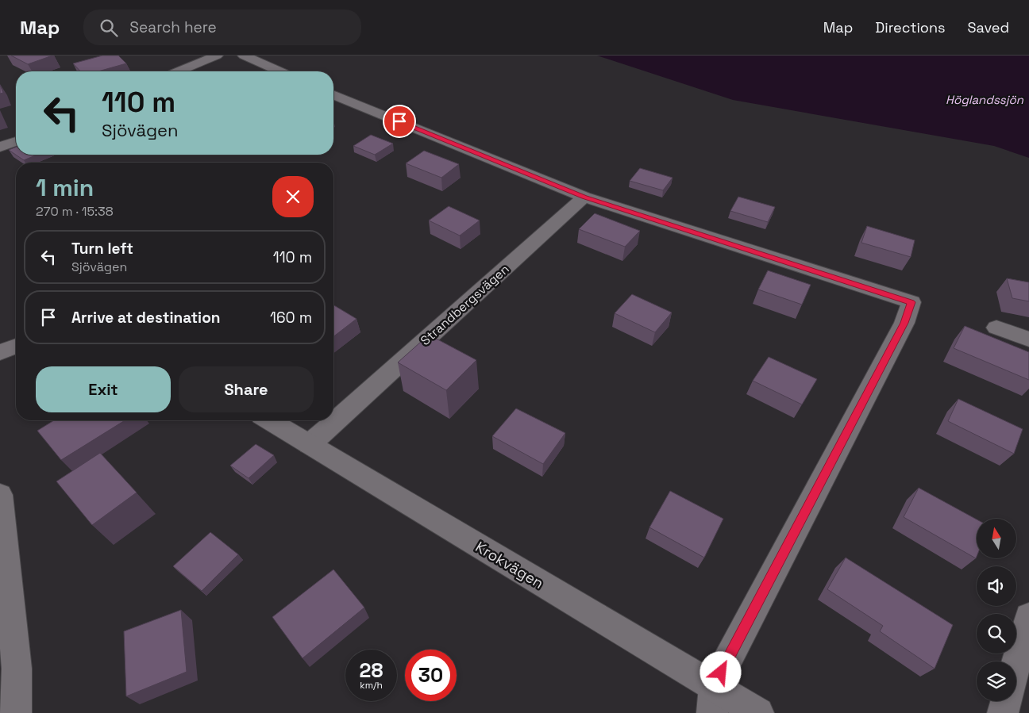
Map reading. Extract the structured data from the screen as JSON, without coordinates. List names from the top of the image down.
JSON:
{
  "streets": {
    "street": ["Strandbergsvägen", "Krokvägen"]
  },
  "crossings": [
    ["Strandbergsvägen", "Krokvägen"]
  ],
  "water": ["Höglandssjön"],
  "north": "top",
  "page": {
    "header": "Map",
    "search": "Search here",
    "nav": ["Map", "Directions", "Saved"],
    "turn": ["110 m", "Sjövägen"],
    "heading": ["1 min", "270 m · 15:38"],
    "list": [
      {
        "name": "Turn left",
        "note": "Sjövägen",
        "value": "110 m"
      },
      {
        "name": "Arrive at destination",
        "value": "160 m"
      }
    ],
    "buttons": ["Exit", "Share"],
    "speed": "28 km/h",
    "limit": "30"
  }
}
